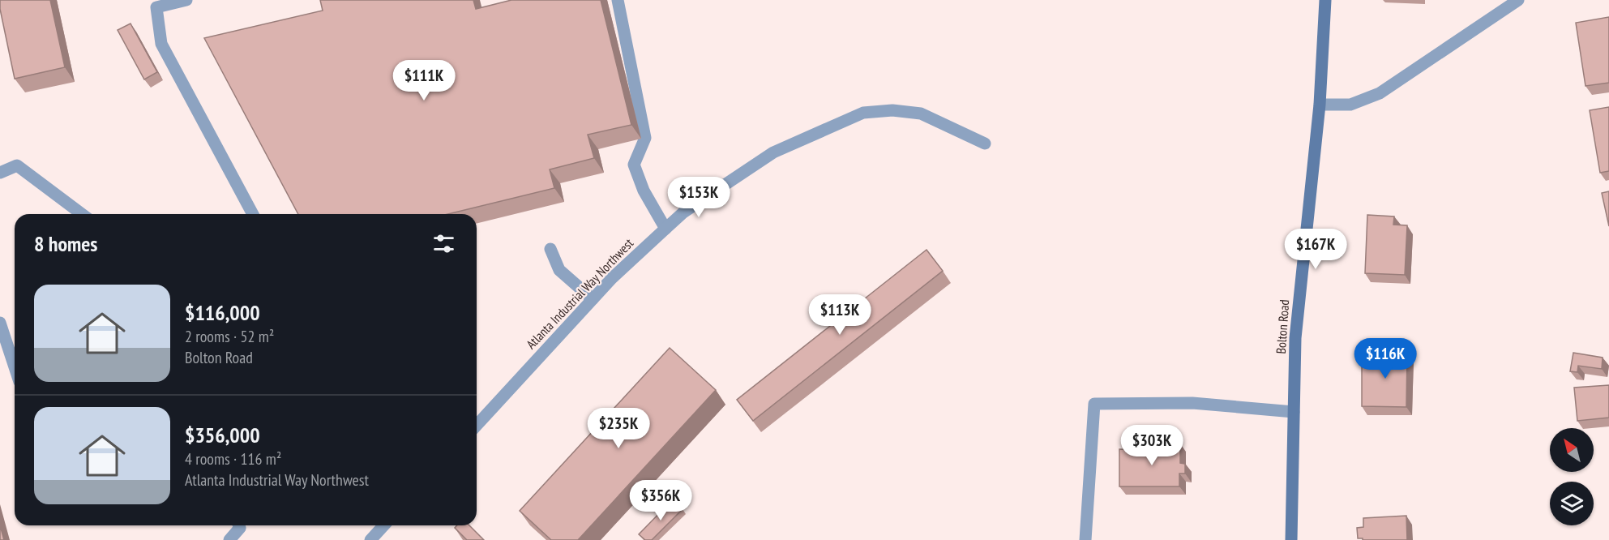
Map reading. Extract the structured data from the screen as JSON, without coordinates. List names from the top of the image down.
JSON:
{
  "streets": {
    "main road": ["Bolton Road"],
    "street": ["Atlanta Industrial Way Northwest"]
  },
  "north": "top left",
  "page": {
    "price": [
      "$111K",
      "$153K",
      "$167K",
      "$113K",
      "$116K",
      "$235K",
      "$303K",
      "$356K"
    ],
    "heading": "8 homes",
    "list": [
      {
        "name": "$116,000",
        "note": "2 rooms · 52 m² · Bolton Road"
      },
      {
        "name": "$356,000",
        "note": "4 rooms · 116 m² · Atlanta Industrial Way Northwest"
      }
    ]
  }
}
